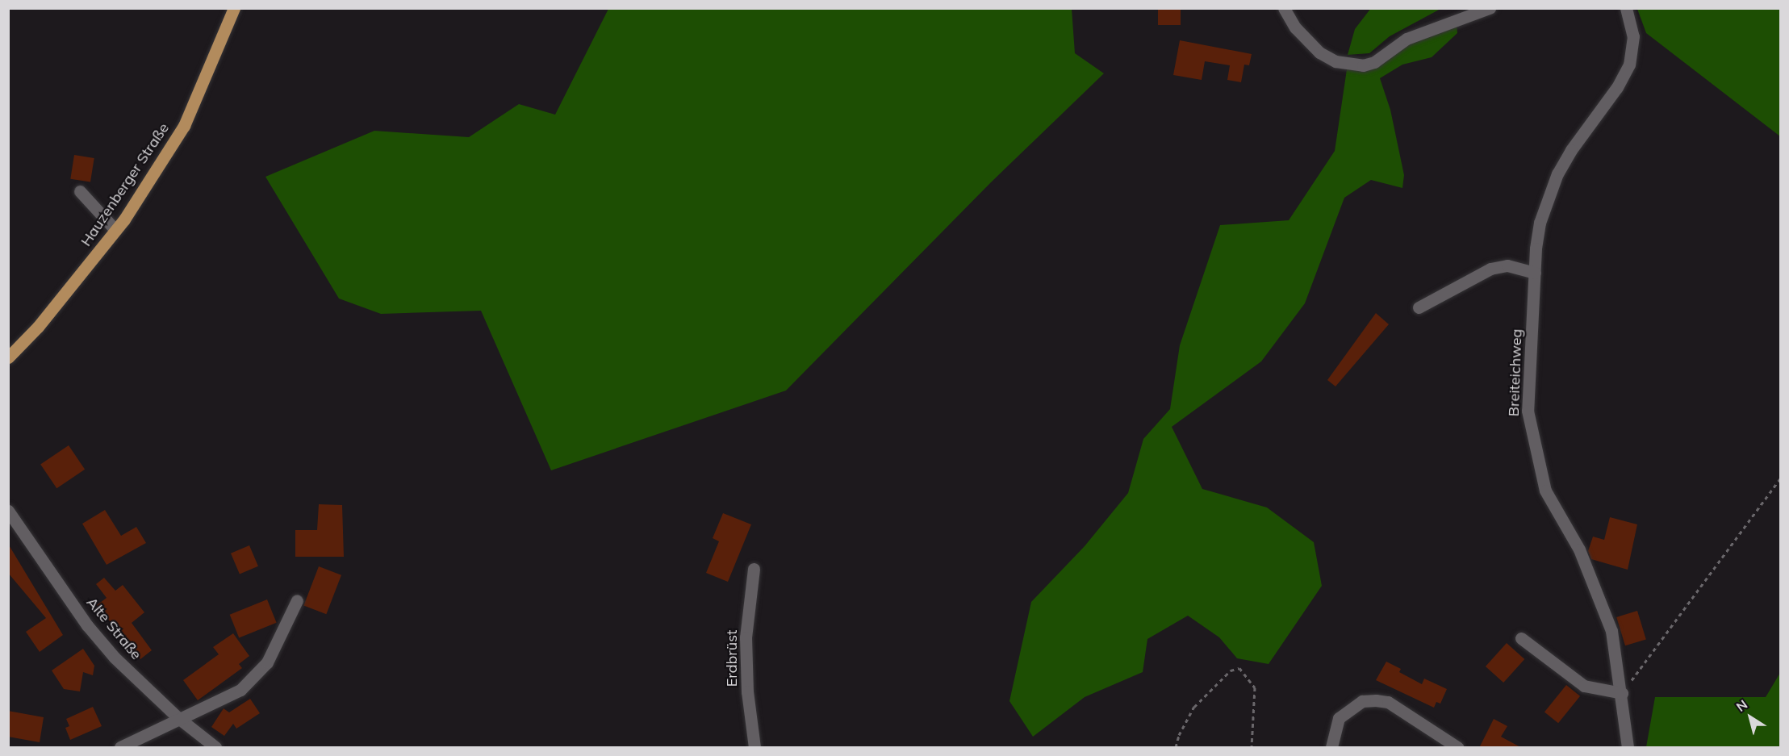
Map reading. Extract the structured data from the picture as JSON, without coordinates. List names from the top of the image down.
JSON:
{
  "streets": {
    "main road": ["Hauzenberger Straße"],
    "street": ["Breiteichweg", "Alte Straße", "Erdbrüst"]
  },
  "north": "top left"
}
